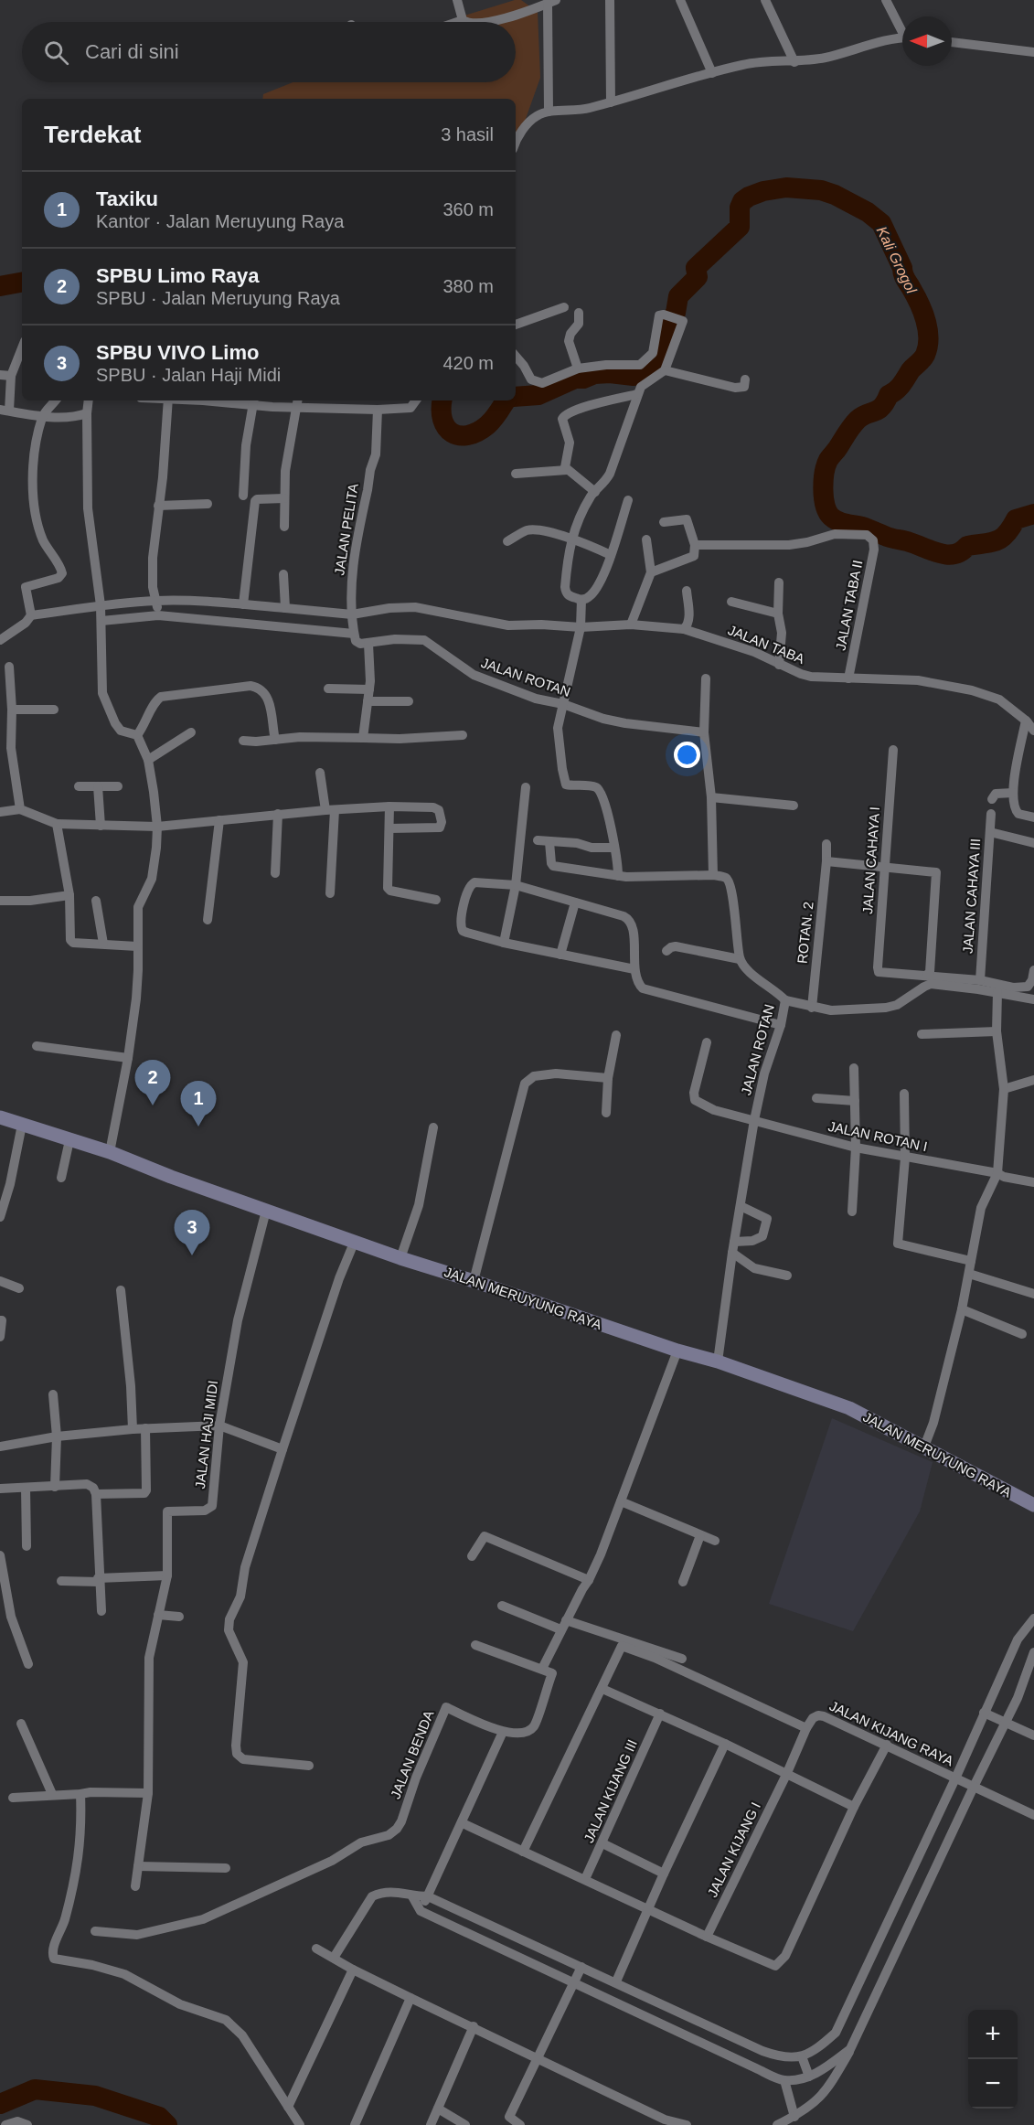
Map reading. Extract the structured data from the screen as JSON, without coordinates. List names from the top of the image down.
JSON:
{
  "streets": {
    "main road": ["JALAN MERUYUNG RAYA"],
    "street": [
      "JALAN PELITA",
      "JALAN TABA II",
      "JALAN TABA",
      "JALAN ROTAN",
      "JALAN CAHAYA I",
      "JALAN CAHAYA III",
      "ROTAN. 2",
      "JALAN ROTAN I",
      "JALAN HAJI MIDI",
      "JALAN KIJANG RAYA",
      "JALAN BENDA",
      "JALAN KIJANG III",
      "JALAN KIJANG I"
    ]
  },
  "crossings": [
    ["JALAN PELITA", "JALAN TABA"],
    ["JALAN TABA II", "JALAN TABA"],
    ["JALAN ROTAN", "ROTAN. 2"],
    ["JALAN ROTAN", "JALAN ROTAN I"],
    ["JALAN ROTAN", "JALAN MERUYUNG RAYA"],
    ["JALAN MERUYUNG RAYA", "JALAN HAJI MIDI"]
  ],
  "water": ["Kali Grogol"],
  "north": "left",
  "page": {
    "search": "Cari di sini",
    "heading": ["Terdekat", "3 hasil"],
    "list": [
      {
        "mark": "1",
        "name": "Taxiku",
        "note": "Kantor · Jalan Meruyung Raya",
        "value": "360 m"
      },
      {
        "mark": "2",
        "name": "SPBU Limo Raya",
        "note": "SPBU · Jalan Meruyung Raya",
        "value": "380 m"
      },
      {
        "mark": "3",
        "name": "SPBU VIVO Limo",
        "note": "SPBU · Jalan Haji Midi",
        "value": "420 m"
      }
    ],
    "pins": ["2", "1", "3"],
    "map_buttons": ["+", "−"]
  }
}
